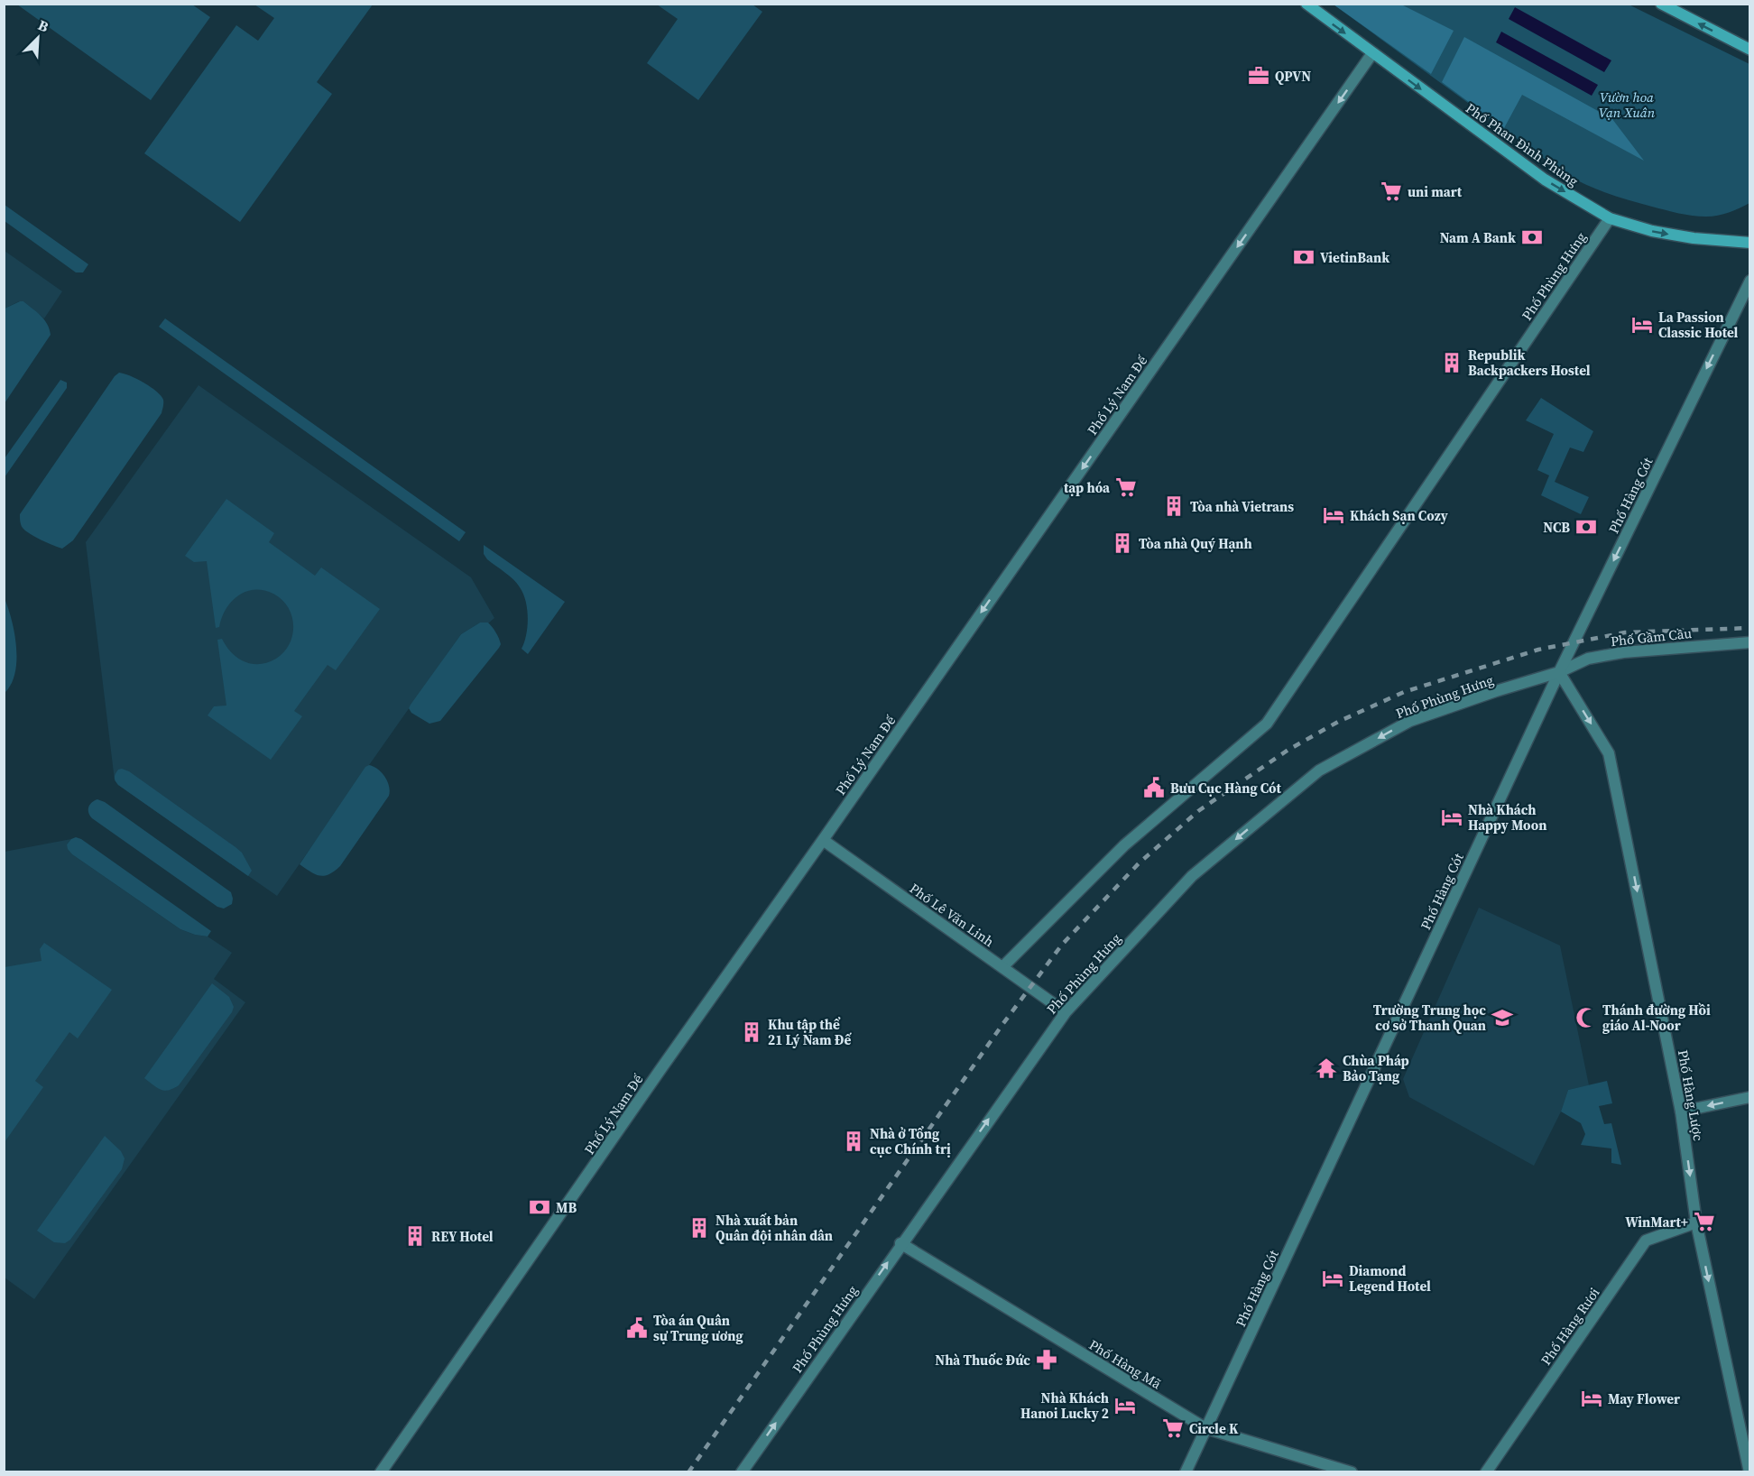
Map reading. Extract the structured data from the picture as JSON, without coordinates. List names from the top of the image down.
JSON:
{
  "streets": {
    "main road": ["Phố Phan Đình Phùng"],
    "street": [
      "Phố Phùng Hưng",
      "Phố Lý Nam Đế",
      "Phố Hàng Cót",
      "Phố Gầm Cầu",
      "Phố Lê Văn Linh",
      "Phố Hàng Lược",
      "Phố Hàng Rươi",
      "Phố Hàng Mã"
    ]
  },
  "crossings": [
    ["Phố Phan Đình Phùng", "Phố Phùng Hưng"],
    ["Phố Phan Đình Phùng", "Phố Lý Nam Đế"],
    ["Phố Phùng Hưng", "Phố Hàng Cót"],
    ["Phố Phùng Hưng", "Phố Gầm Cầu"],
    ["Phố Phùng Hưng", "Phố Lê Văn Linh"],
    ["Phố Phùng Hưng", "Phố Hàng Lược"],
    ["Phố Phùng Hưng", "Phố Hàng Mã"],
    ["Phố Lý Nam Đế", "Phố Lê Văn Linh"],
    ["Phố Hàng Cót", "Phố Gầm Cầu"],
    ["Phố Hàng Cót", "Phố Hàng Lược"],
    ["Phố Hàng Cót", "Phố Hàng Mã"],
    ["Phố Gầm Cầu", "Phố Hàng Lược"],
    ["Phố Hàng Lược", "Phố Hàng Rươi"]
  ],
  "one_way": ["Phố Phan Đình Phùng", "Phố Lý Nam Đế", "Phố Hàng Lược"],
  "parks": ["Vườn hoa Vạn Xuân"],
  "places": {
    "office": ["QPVN"],
    "supermarket": [
      "uni mart",
      "tạp hóa",
      "WinMart+",
      "Circle K"
    ],
    "bank": [
      "Nam A Bank",
      "VietinBank",
      "NCB",
      "MB"
    ],
    "hotel": [
      "La Passion Classic Hotel",
      "Khách Sạn Cozy",
      "Nhà Khách Happy Moon",
      "Diamond Legend Hotel",
      "May Flower",
      "Nhà Khách Hanoi Lucky 2"
    ],
    "building": [
      "Republik Backpackers Hostel",
      "Tòa nhà Vietrans",
      "Tòa nhà Quý Hạnh",
      "Khu tập thể 21 Lý Nam Đế",
      "Nhà ở Tổng cục Chính trị",
      "Nhà xuất bản Quân đội nhân dân",
      "REY Hotel"
    ],
    "public building": ["Bưu Cục Hàng Cót", "Tòa án Quân sự Trung ương"],
    "school or university": ["Trường Trung học cơ sở Thanh Quan"],
    "mosque": ["Thánh đường Hồi giáo Al-Noor"],
    "temple": ["Chùa Pháp Bảo Tạng"],
    "pharmacy": ["Nhà Thuốc Đức"]
  },
  "north": "top right"
}
